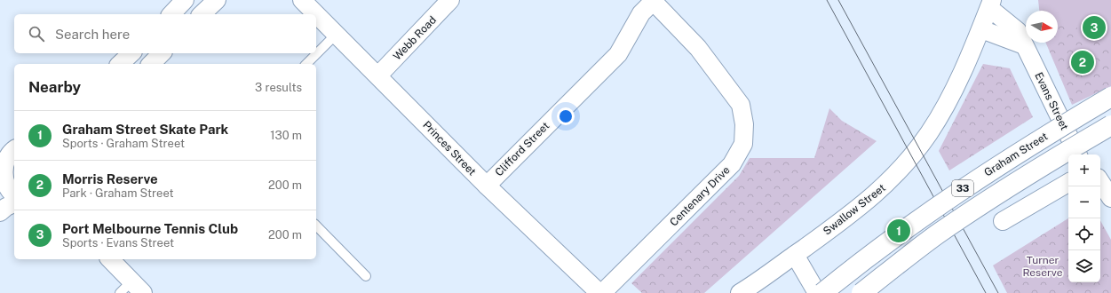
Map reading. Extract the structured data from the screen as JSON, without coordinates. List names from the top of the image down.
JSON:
{
  "streets": {
    "main road": ["Graham Street", "33"],
    "street": [
      "Webb Road",
      "Evans Street",
      "Princes Street",
      "Clifford Street",
      "Centenary Drive",
      "Swallow Street"
    ]
  },
  "crossings": [
    ["Webb Road", "Princes Street"],
    ["Evans Street", "Swallow Street"],
    ["Princes Street", "Clifford Street"],
    ["Princes Street", "Centenary Drive"],
    ["Clifford Street", "Centenary Drive"]
  ],
  "parks": ["Turner Reserve"],
  "north": "right",
  "page": {
    "pins": ["3", "2", "1"],
    "search": "Search here",
    "heading": ["Nearby", "3 results"],
    "list": [
      {
        "mark": "1",
        "name": "Graham Street Skate Park",
        "note": "Sports · Graham Street",
        "value": "130 m"
      },
      {
        "mark": "2",
        "name": "Morris Reserve",
        "note": "Park · Graham Street",
        "value": "200 m"
      },
      {
        "mark": "3",
        "name": "Port Melbourne Tennis Club",
        "note": "Sports · Evans Street",
        "value": "200 m"
      }
    ],
    "map_buttons": ["+", "−"]
  }
}
